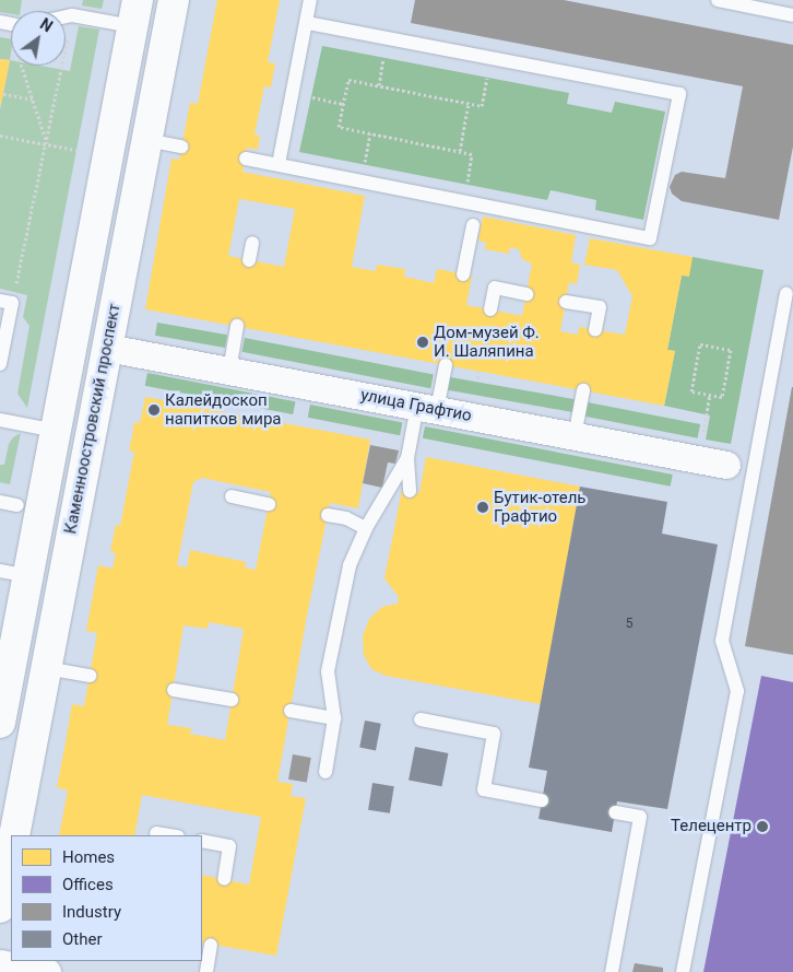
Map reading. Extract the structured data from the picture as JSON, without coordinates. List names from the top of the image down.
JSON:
{
  "streets": {
    "main road": ["Каменноостровский проспект"],
    "street": ["улица Графтио"]
  },
  "crossings": [
    ["улица Графтио", "Каменноостровский проспект"]
  ],
  "places": [
    "Дом-музей Ф. И. Шаляпина",
    "Калейдоскоп напитков мира",
    "Бутик-отель Графтио",
    "Телецентр"
  ],
  "house_numbers": ["5"],
  "legend": [
    "Homes",
    "Offices",
    "Industry",
    "Other"
  ],
  "north": "top right"
}
